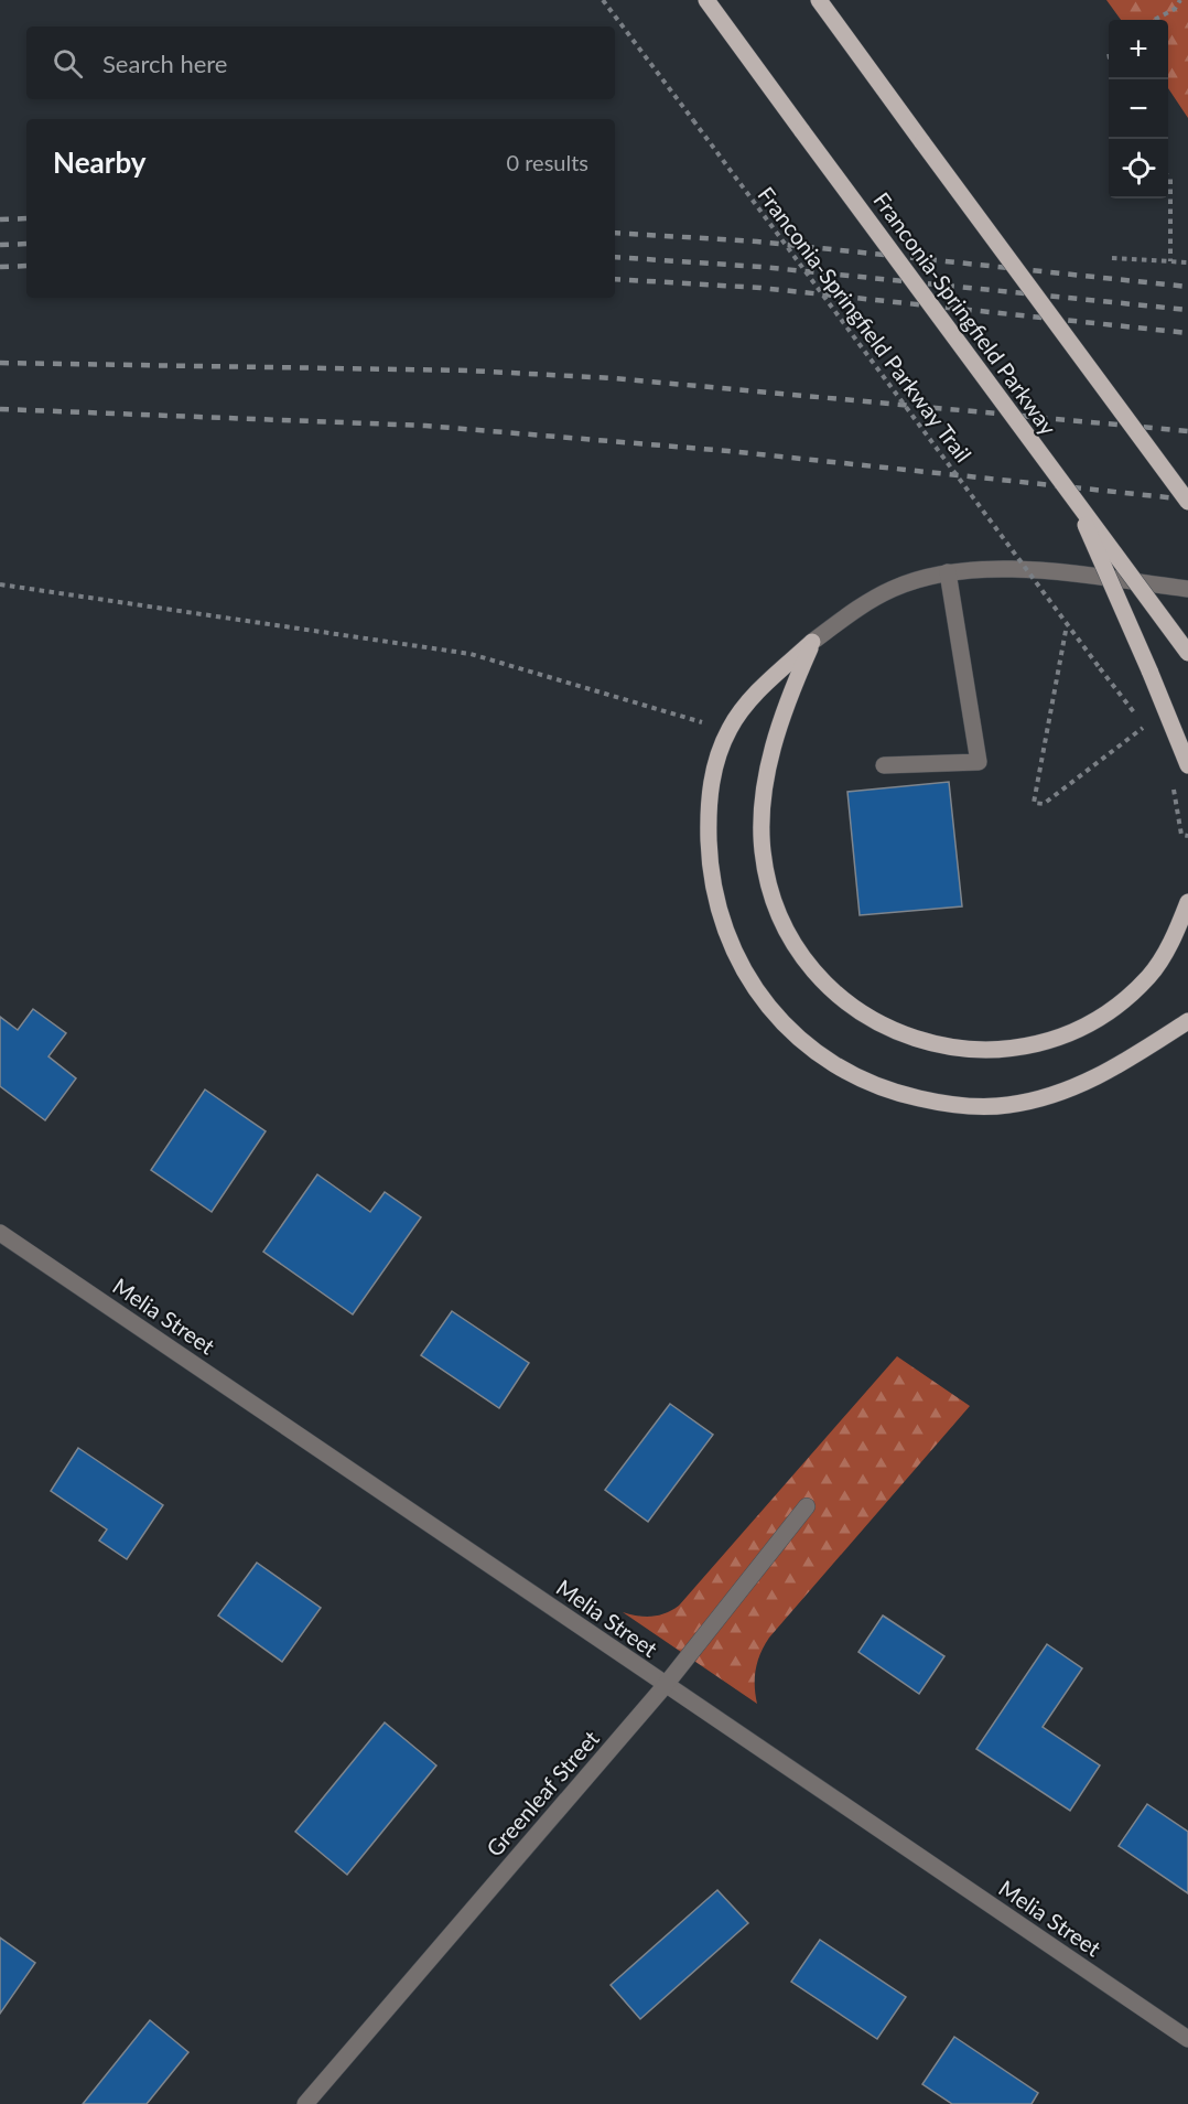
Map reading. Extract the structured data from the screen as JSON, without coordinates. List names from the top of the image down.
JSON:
{
  "streets": {
    "main road": ["Franconia-Springfield Parkway"],
    "street": ["Melia Street", "Greenleaf Street"],
    "path": ["Franconia-Springfield Parkway Trail"]
  },
  "crossings": [
    ["Melia Street", "Greenleaf Street"]
  ],
  "page": {
    "map_buttons": ["+", "−"],
    "search": "Search here",
    "heading": ["Nearby", "0 results"]
  }
}
